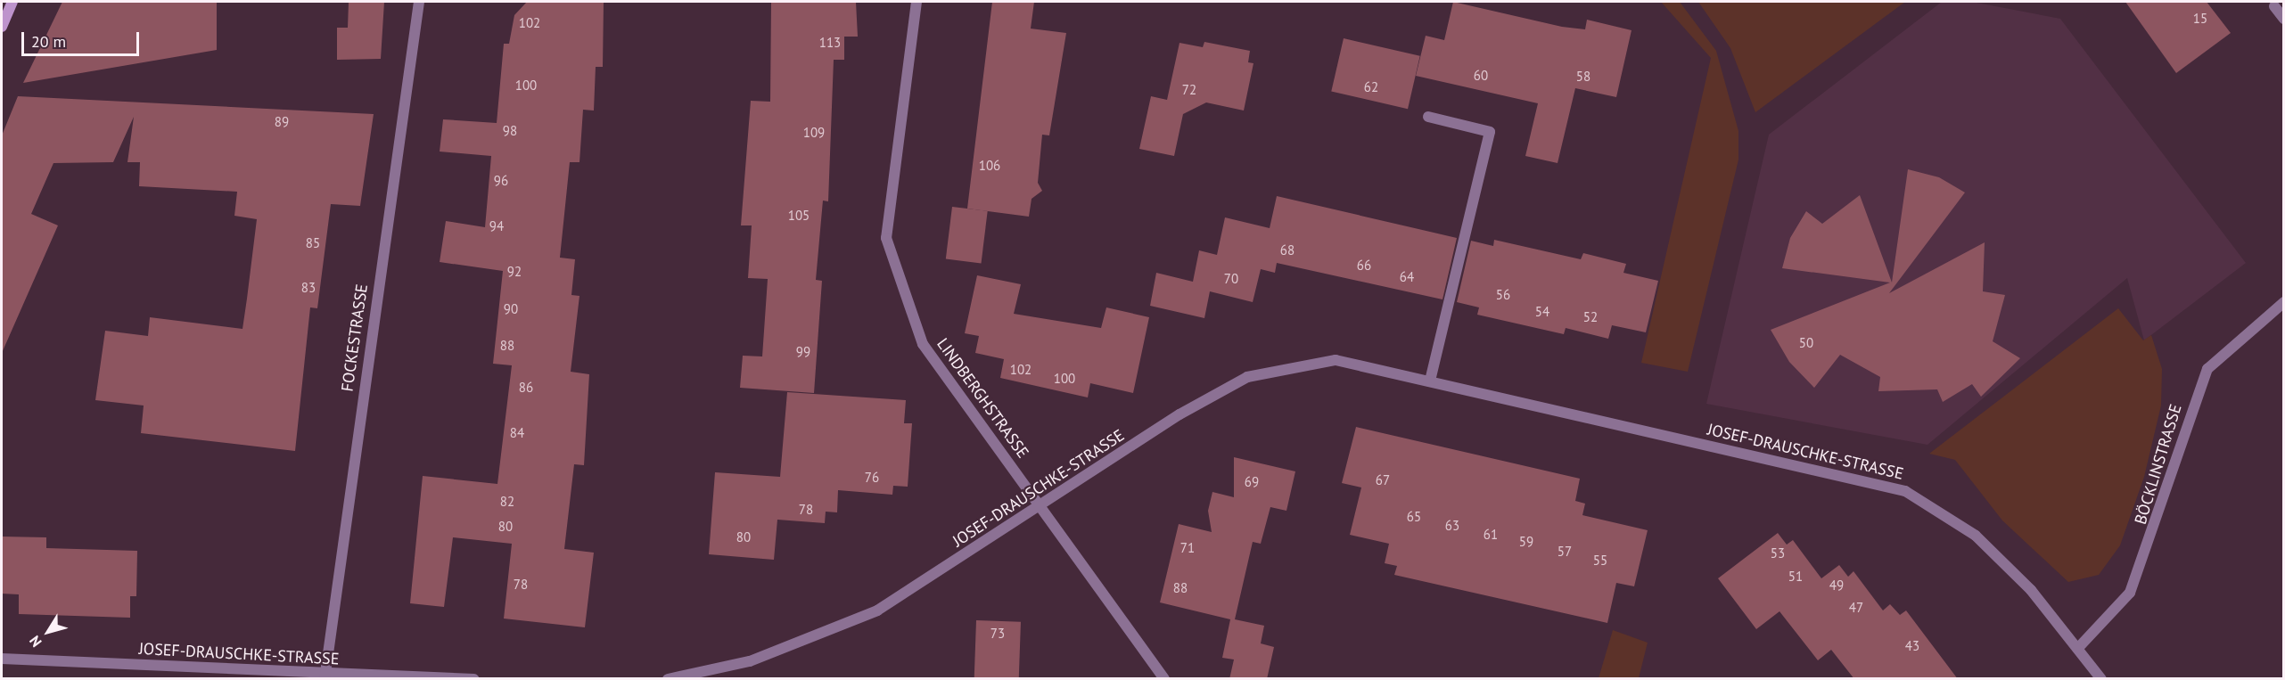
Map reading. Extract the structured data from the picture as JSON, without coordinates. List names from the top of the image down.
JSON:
{
  "streets": {
    "street": [
      "FOCKESTRASSE",
      "LINDBERGHSTRASSE",
      "JOSEF-DRAUSCHKE-STRASSE",
      "BÖCKLINSTRASSE"
    ]
  },
  "crossings": [
    ["FOCKESTRASSE", "JOSEF-DRAUSCHKE-STRASSE"],
    ["LINDBERGHSTRASSE", "JOSEF-DRAUSCHKE-STRASSE"],
    ["JOSEF-DRAUSCHKE-STRASSE", "BÖCKLINSTRASSE"]
  ],
  "house_numbers": [
    "15",
    "102",
    "113",
    "60",
    "58",
    "100",
    "62",
    "72",
    "89",
    "98",
    "109",
    "106",
    "96",
    "105",
    "94",
    "85",
    "68",
    "66",
    "92",
    "64",
    "70",
    "83",
    "56",
    "90",
    "54",
    "52",
    "50",
    "88",
    "99",
    "102",
    "100",
    "86",
    "84",
    "76",
    "67",
    "69",
    "82",
    "78",
    "65",
    "63",
    "80",
    "61",
    "80",
    "59",
    "71",
    "57",
    "53",
    "55",
    "51",
    "78",
    "49",
    "88",
    "47",
    "73",
    "43"
  ],
  "scale_bar": "20 m",
  "north": "bottom left"
}
